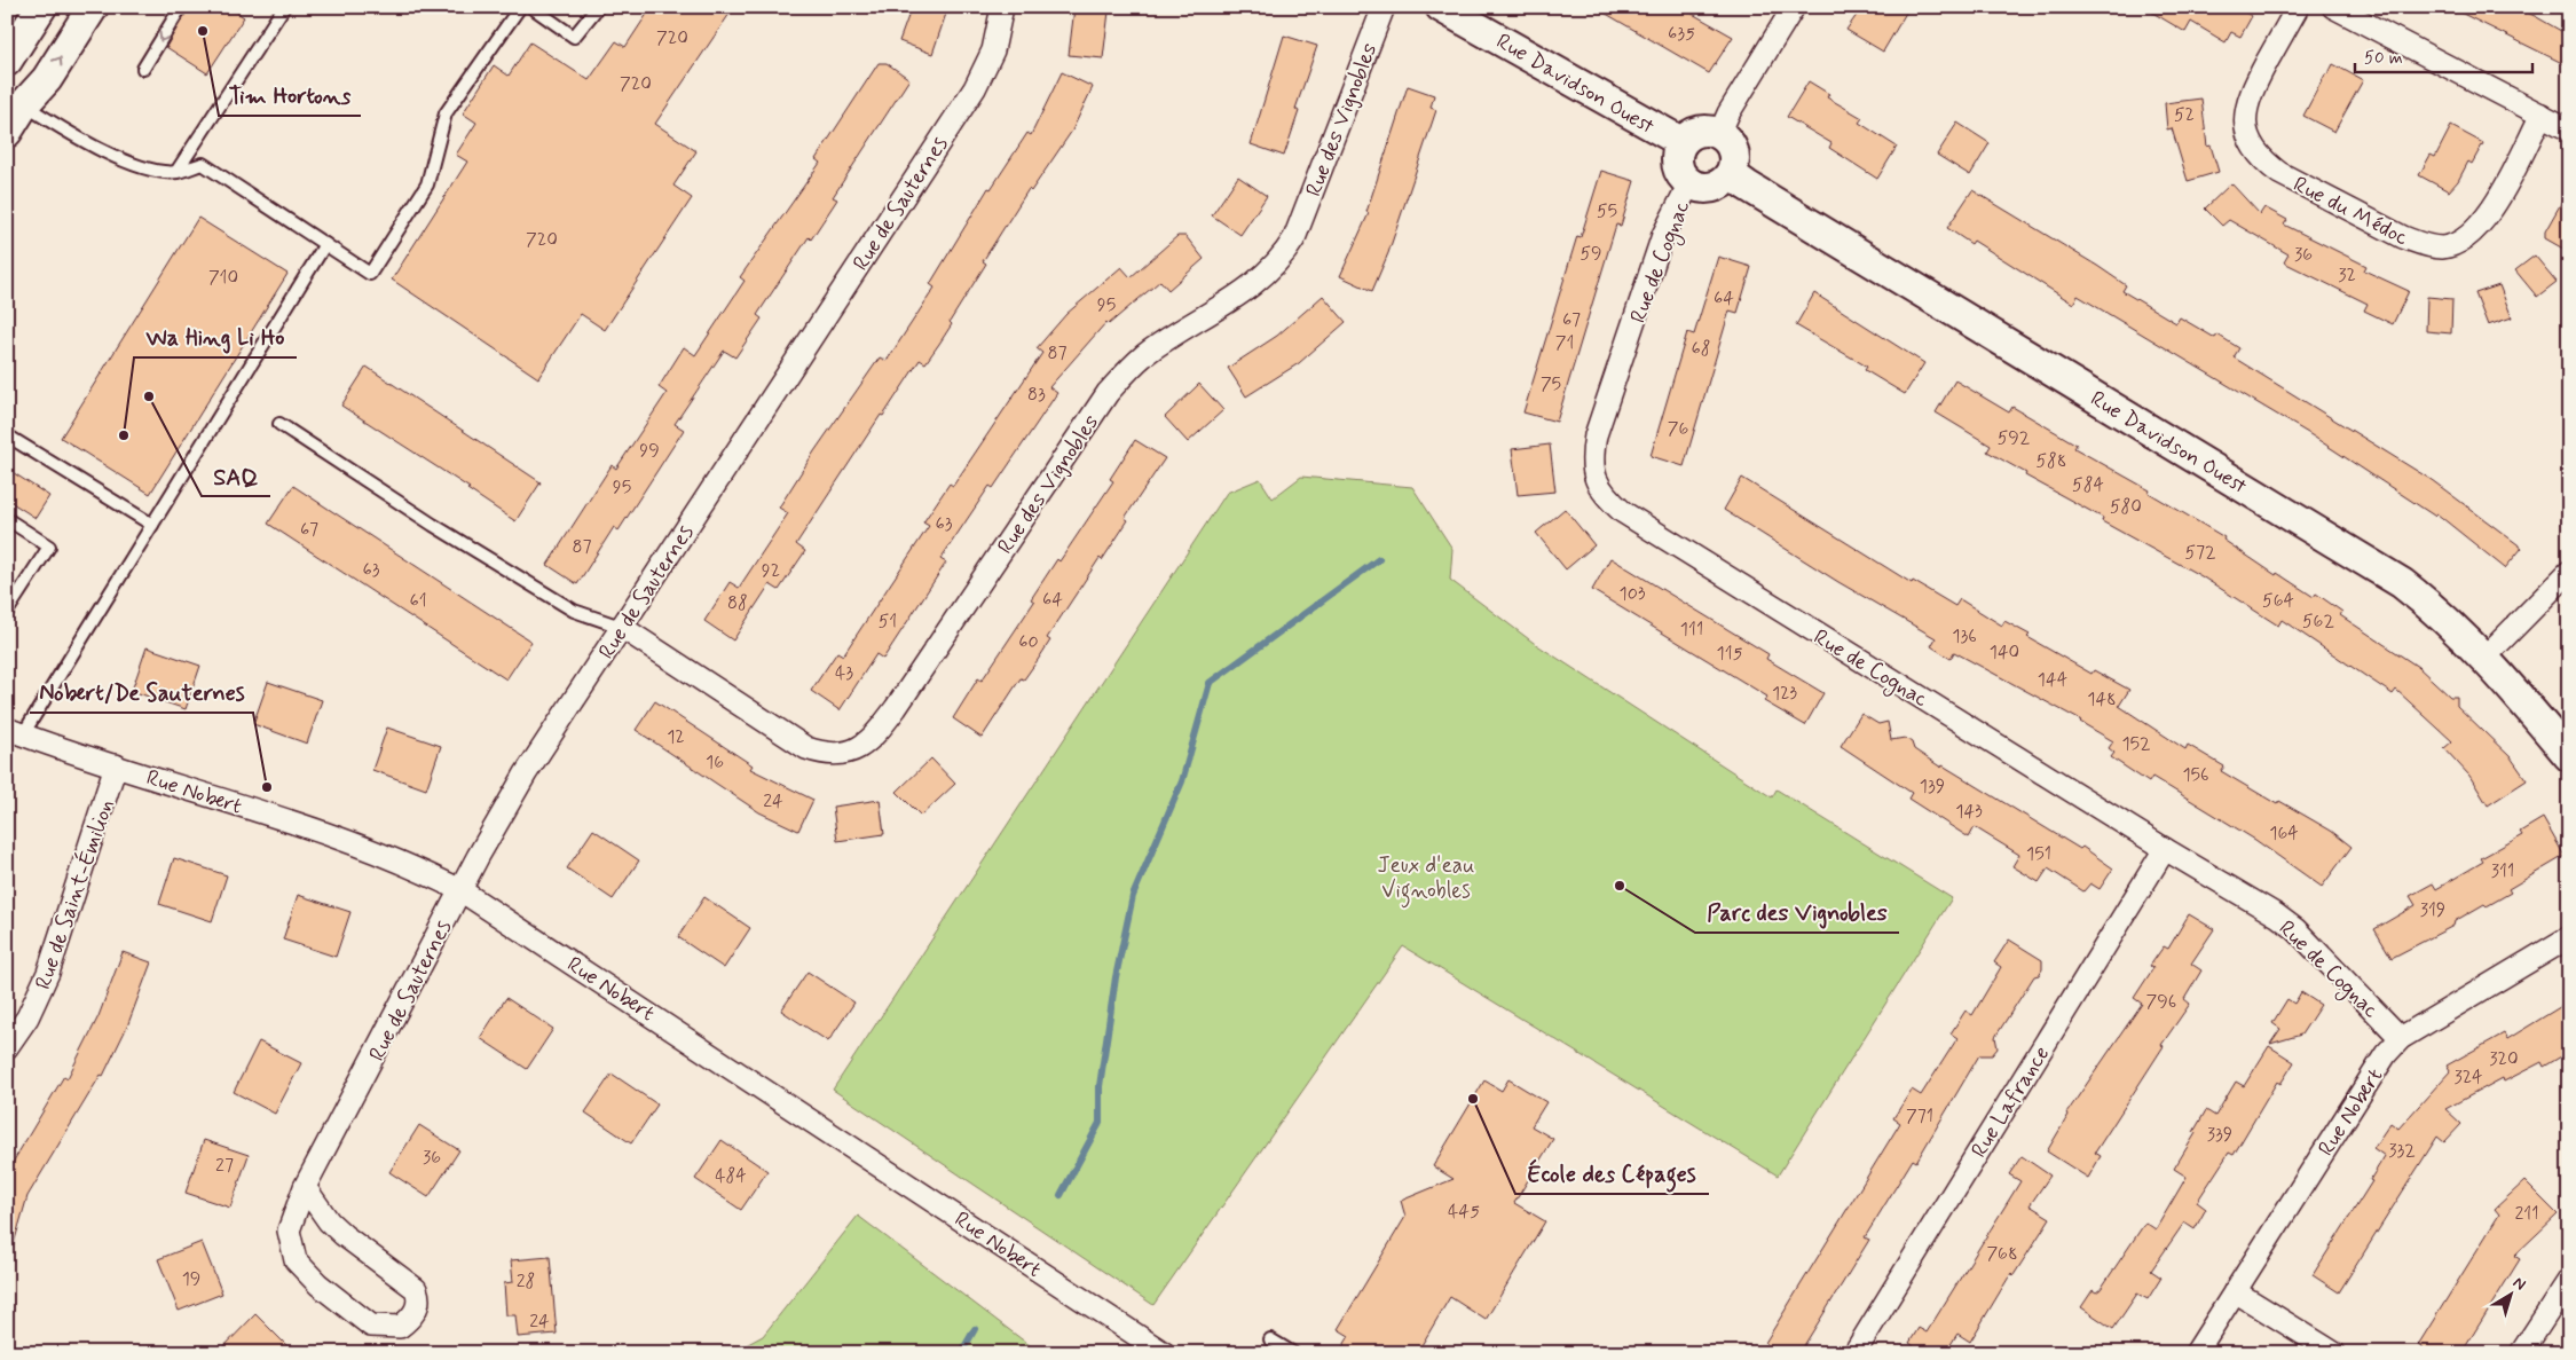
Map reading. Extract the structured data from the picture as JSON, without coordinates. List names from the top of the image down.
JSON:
{
  "streets": {
    "street": [
      "Rue Davidson Ouest",
      "Rue des Vignobles",
      "Rue de Sauternes",
      "Rue du Médoc",
      "Rue de Cognac",
      "Rue Nobert",
      "Rue de Saint-Émilion",
      "Rue Lafrance"
    ]
  },
  "crossings": [
    ["Rue Davidson Ouest", "Rue de Cognac"],
    ["Rue des Vignobles", "Rue de Sauternes"],
    ["Rue de Sauternes", "Rue Nobert"],
    ["Rue de Cognac", "Rue Nobert"],
    ["Rue de Cognac", "Rue Lafrance"],
    ["Rue Nobert", "Rue de Saint-Émilion"]
  ],
  "parks": ["Jeux d'eau Vignobles"],
  "places": [
    "Tim Hortons",
    "SAQ",
    "Wa Hing Li Ho",
    "Nobert/De Sauternes",
    "Parc des Vignobles",
    "École des Cépages"
  ],
  "house_numbers": [
    "635",
    "720",
    "720",
    "52",
    "55",
    "720",
    "59",
    "36",
    "32",
    "710",
    "64",
    "95",
    "67",
    "71",
    "68",
    "87",
    "75",
    "83",
    "76",
    "592",
    "99",
    "588",
    "584",
    "95",
    "580",
    "63",
    "67",
    "87",
    "572",
    "63",
    "92",
    "103",
    "64",
    "61",
    "564",
    "88",
    "51",
    "562",
    "111",
    "136",
    "60",
    "140",
    "115",
    "43",
    "144",
    "123",
    "148",
    "12",
    "152",
    "16",
    "156",
    "139",
    "24",
    "143",
    "164",
    "151",
    "311",
    "319",
    "796",
    "320",
    "324",
    "771",
    "339",
    "332",
    "36",
    "27",
    "484",
    "445",
    "211",
    "768",
    "19",
    "28",
    "24"
  ],
  "scale_bar": "50 m",
  "north": "top right"
}
